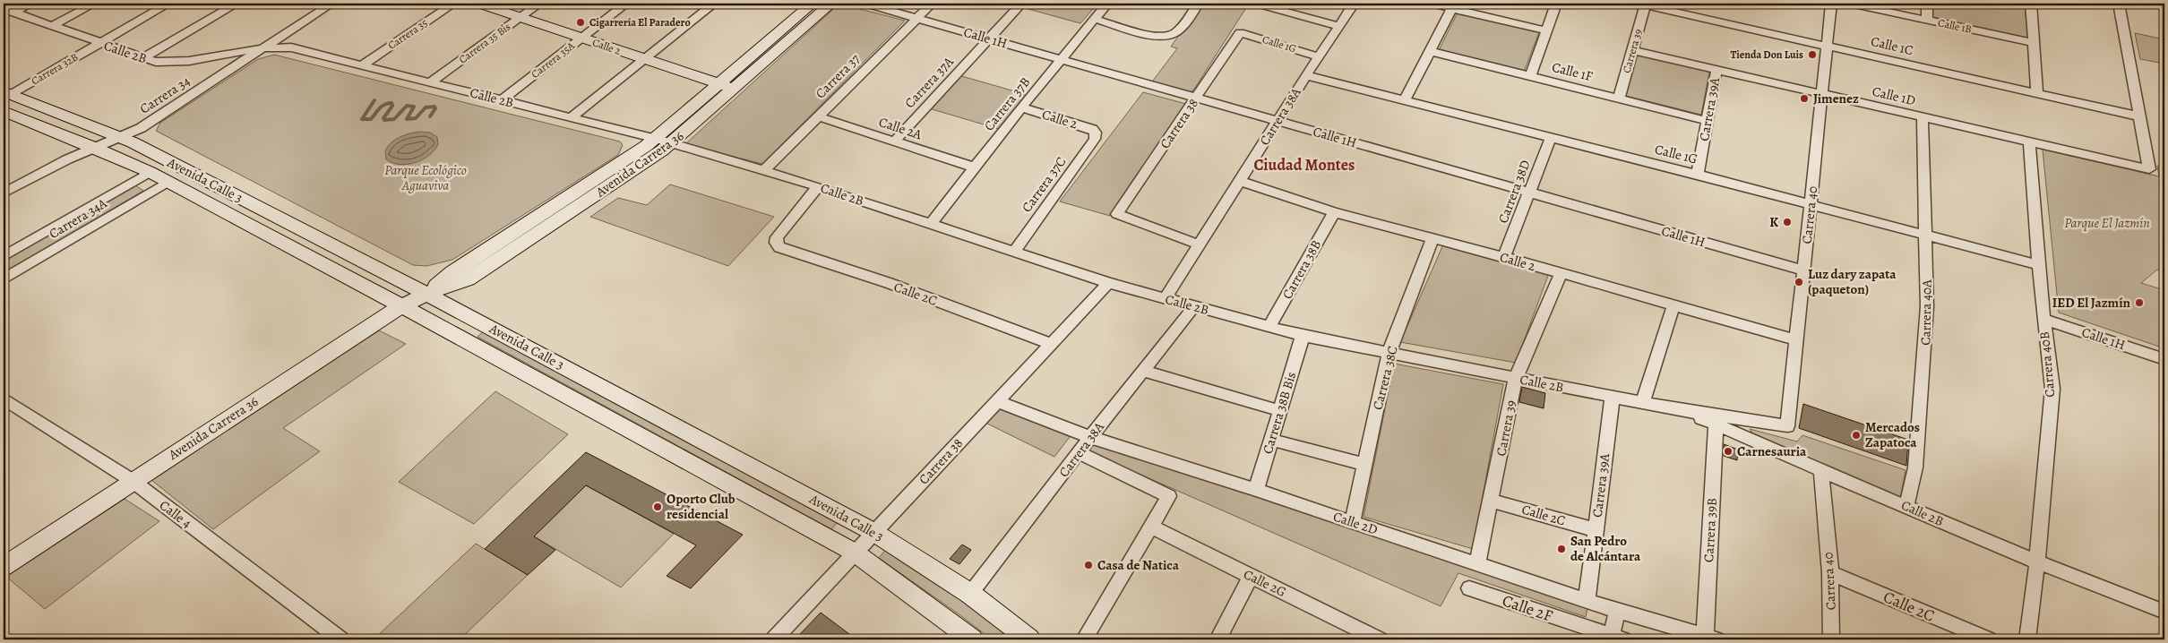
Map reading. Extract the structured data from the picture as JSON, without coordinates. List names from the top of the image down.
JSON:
{
  "streets": {
    "main road": ["Calle 2", "Avenida Carrera 36", "Avenida Calle 3"],
    "street": [
      "Calle 1B",
      "Carrera 35",
      "Calle 1H",
      "Carrera 35 Bis",
      "Calle 1G",
      "Calle 1C",
      "Carrera 39",
      "Calle 2B",
      "Carrera 35A",
      "Carrera 32B",
      "Calle 1F",
      "Carrera 37",
      "Carrera 37A",
      "Carrera 34",
      "Calle 1D",
      "Carrera 37B",
      "Carrera 39A",
      "Carrera 38A",
      "Carrera 38",
      "Calle 2A",
      "Carrera 37C",
      "Carrera 38D",
      "Carrera 40",
      "Carrera 34A",
      "Carrera 38B",
      "Calle 2C",
      "Carrera 40A",
      "Carrera 40B",
      "Carrera 38C",
      "Carrera 38B Bis",
      "Calle 4",
      "Calle 2D",
      "Carrera 39B",
      "Calle 2G",
      "Calle 2F"
    ]
  },
  "crossings": [
    ["Carrera 35", "Calle 2B"],
    ["Calle 1H", "Carrera 37"],
    ["Calle 1H", "Carrera 37A"],
    ["Calle 1H", "Carrera 37B"],
    ["Calle 1H", "Carrera 38A"],
    ["Calle 1H", "Carrera 38"],
    ["Calle 1H", "Carrera 38D"],
    ["Calle 1H", "Carrera 40"],
    ["Calle 1H", "Carrera 40B"],
    ["Carrera 35 Bis", "Calle 2"],
    ["Carrera 35 Bis", "Calle 2B"],
    ["Calle 1G", "Carrera 39A"],
    ["Calle 1G", "Carrera 38A"],
    ["Calle 1G", "Carrera 38"],
    ["Calle 1G", "Carrera 38D"],
    ["Calle 1G", "Carrera 40"],
    ["Calle 1G", "Carrera 40A"],
    ["Calle 1G", "Carrera 40B"],
    ["Calle 1C", "Carrera 39"],
    ["Calle 1C", "Calle 1D"],
    ["Calle 1C", "Carrera 40"],
    ["Calle 2", "Carrera 39"],
    ["Calle 2", "Carrera 35A"],
    ["Calle 2", "Carrera 37B"],
    ["Calle 2", "Carrera 38A"],
    ["Calle 2", "Avenida Carrera 36"],
    ["Calle 2", "Carrera 37C"],
    ["Calle 2", "Carrera 38D"],
    ["Calle 2", "Carrera 40"],
    ["Calle 2", "Carrera 38B"],
    ["Calle 2", "Carrera 38C"],
    ["Carrera 39", "Calle 2B"],
    ["Carrera 39", "Calle 1F"],
    ["Carrera 39", "Calle 1D"],
    ["Carrera 39", "Calle 2C"],
    ["Carrera 39", "Calle 2D"],
    ["Calle 2B", "Carrera 35A"],
    ["Calle 2B", "Carrera 32B"],
    ["Calle 2B", "Carrera 37"],
    ["Calle 2B", "Carrera 34"],
    ["Calle 2B", "Carrera 37B"],
    ["Calle 2B", "Carrera 39A"],
    ["Calle 2B", "Carrera 38A"],
    ["Calle 2B", "Carrera 38"],
    ["Calle 2B", "Avenida Carrera 36"],
    ["Calle 2B", "Carrera 37C"],
    ["Calle 2B", "Carrera 40"],
    ["Calle 2B", "Carrera 38B"],
    ["Calle 2B", "Calle 2C"],
    ["Calle 2B", "Carrera 40A"],
    ["Calle 2B", "Carrera 40B"],
    ["Calle 2B", "Carrera 38C"],
    ["Calle 2B", "Carrera 38B Bis"],
    ["Calle 2B", "Carrera 39B"],
    ["Carrera 32B", "Avenida Calle 3"],
    ["Calle 1F", "Carrera 39A"],
    ["Carrera 37", "Calle 2A"],
    ["Carrera 37A", "Calle 2A"],
    ["Carrera 34", "Avenida Calle 3"],
    ["Calle 1D", "Carrera 39A"],
    ["Calle 1D", "Carrera 40"],
    ["Calle 1D", "Carrera 40A"],
    ["Calle 1D", "Carrera 40B"],
    ["Carrera 37B", "Calle 2A"],
    ["Carrera 39A", "Calle 2C"],
    ["Carrera 39A", "Calle 2D"],
    ["Carrera 38A", "Carrera 38"],
    ["Carrera 38A", "Avenida Calle 3"],
    ["Carrera 38A", "Calle 2D"],
    ["Carrera 38", "Avenida Calle 3"],
    ["Carrera 38", "Calle 2C"],
    ["Carrera 38", "Calle 2D"],
    ["Avenida Carrera 36", "Avenida Calle 3"],
    ["Avenida Carrera 36", "Calle 4"],
    ["Avenida Calle 3", "Carrera 34A"],
    ["Carrera 40", "Calle 2C"],
    ["Carrera 38C", "Calle 2D"],
    ["Carrera 38B Bis", "Calle 2D"],
    ["Calle 2D", "Carrera 39B"]
  ],
  "districts": ["Ciudad Montes"],
  "parks": ["Parque Ecológico Aguaviva", "Parque El Jazmín"],
  "places": [
    "Cigarrería El Paradero",
    "Tienda Don Luis",
    "Jimenez",
    "K",
    "Luz dary zapata (paqueton)",
    "IED El Jazmín",
    "Mercados Zapatoca",
    "Carnesauria",
    "Oporto Club residencial",
    "San Pedro de Alcántara",
    "Casa de Natica"
  ]
}
